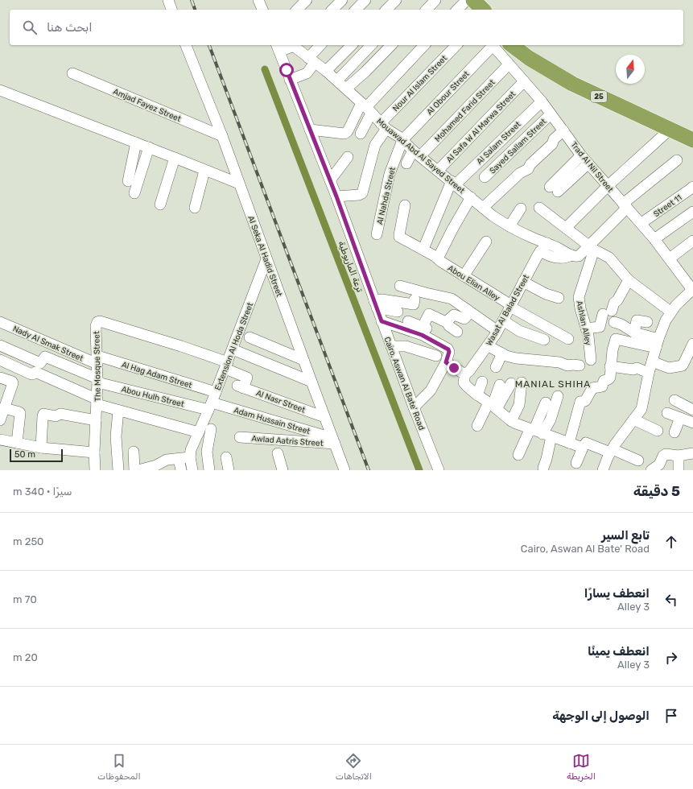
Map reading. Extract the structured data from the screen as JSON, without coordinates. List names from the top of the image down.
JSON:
{
  "streets": {
    "highway": ["25"],
    "street": [
      "Nour Al Islam Street",
      "Al Obour Street",
      "Amjad Fayez Street",
      "Mohamed Farid Street",
      "Al Safa W Al Marwa Street",
      "Al Salam Street",
      "Sayed Sallam Street",
      "Mouawad Abd Al Sayed Street",
      "Trad Al Nil Street",
      "Al Nahda Street",
      "Street 11",
      "Al Seka Al Hadid Street",
      "Abou Elian Alley",
      "Wasat Al Balad Street",
      "Ashlan Alley",
      "Nady Al Smak Street",
      "Extension Al Hoda Street",
      "The Mosque Street",
      "Al Hag Adam Street",
      "Cairo, Aswan Al Bate' Road",
      "Abou Hulh Street",
      "Al Nasr Street",
      "Adam Hussain Street",
      "Awlad Aatris Street"
    ]
  },
  "crossings": [
    ["Nour Al Islam Street", "Mouawad Abd Al Sayed Street"],
    ["Nour Al Islam Street", "Cairo, Aswan Al Bate' Road"],
    ["Al Obour Street", "Mouawad Abd Al Sayed Street"],
    ["Al Obour Street", "Trad Al Nil Street"],
    ["Al Obour Street", "Al Nahda Street"],
    ["Amjad Fayez Street", "Al Seka Al Hadid Street"],
    ["Mohamed Farid Street", "Mouawad Abd Al Sayed Street"],
    ["Mohamed Farid Street", "Trad Al Nil Street"],
    ["Al Safa W Al Marwa Street", "Mouawad Abd Al Sayed Street"],
    ["Al Safa W Al Marwa Street", "Trad Al Nil Street"],
    ["Al Salam Street", "Mouawad Abd Al Sayed Street"],
    ["Al Salam Street", "Trad Al Nil Street"],
    ["Sayed Sallam Street", "Trad Al Nil Street"],
    ["Mouawad Abd Al Sayed Street", "Al Nahda Street"],
    ["Mouawad Abd Al Sayed Street", "Wasat Al Balad Street"],
    ["Mouawad Abd Al Sayed Street", "Ashlan Alley"],
    ["Mouawad Abd Al Sayed Street", "Cairo, Aswan Al Bate' Road"],
    ["Trad Al Nil Street", "Street 11"],
    ["Al Seka Al Hadid Street", "Extension Al Hoda Street"],
    ["Al Seka Al Hadid Street", "Al Nasr Street"],
    ["Al Seka Al Hadid Street", "Adam Hussain Street"],
    ["Al Seka Al Hadid Street", "Awlad Aatris Street"],
    ["Abou Elian Alley", "Wasat Al Balad Street"],
    ["Nady Al Smak Street", "The Mosque Street"],
    ["Nady Al Smak Street", "Al Hag Adam Street"],
    ["Extension Al Hoda Street", "The Mosque Street"],
    ["Extension Al Hoda Street", "Al Hag Adam Street"],
    ["Extension Al Hoda Street", "Abou Hulh Street"],
    ["Extension Al Hoda Street", "Al Nasr Street"],
    ["Extension Al Hoda Street", "Adam Hussain Street"],
    ["The Mosque Street", "Al Hag Adam Street"],
    ["The Mosque Street", "Abou Hulh Street"],
    ["The Mosque Street", "Al Nasr Street"],
    ["Abou Hulh Street", "Adam Hussain Street"],
    ["Adam Hussain Street", "Awlad Aatris Street"]
  ],
  "districts": ["MANIAL SHIHA"],
  "water": ["ترعة الماريوطية"],
  "scale_bar": "50 m",
  "north": "top",
  "page": {
    "search": "ابحث هنا",
    "scale": "50 m",
    "heading": ["5 دقيقة", "سيرًا · 340 m"],
    "list": [
      ["تابع السير", "Cairo, Aswan Al Bate' Road", "250 m"],
      ["انعطف يسارًا", "Alley 3", "70 m"],
      ["انعطف يمينًا", "Alley 3", "20 m"],
      "الوصول إلى الوجهة"
    ],
    "nav": ["الخريطة", "الاتجاهات", "المحفوظات"]
  }
}
